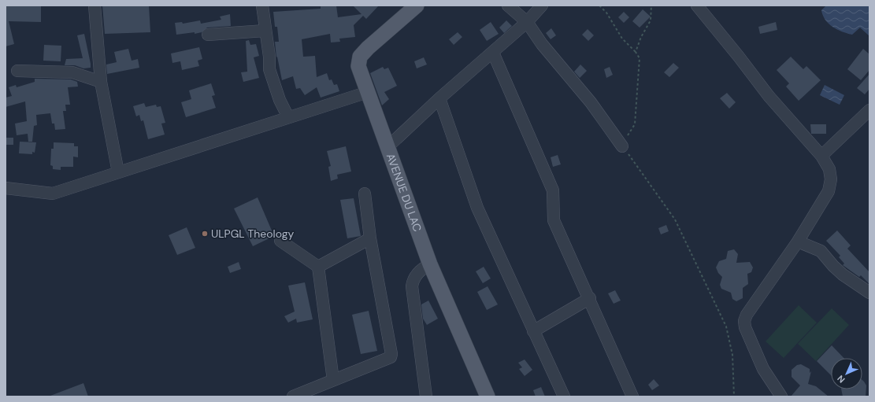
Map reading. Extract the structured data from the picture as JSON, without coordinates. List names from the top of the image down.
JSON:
{
  "streets": {
    "main road": ["AVENUE DU LAC"]
  },
  "places": ["ULPGL Theology"],
  "north": "bottom left"
}
